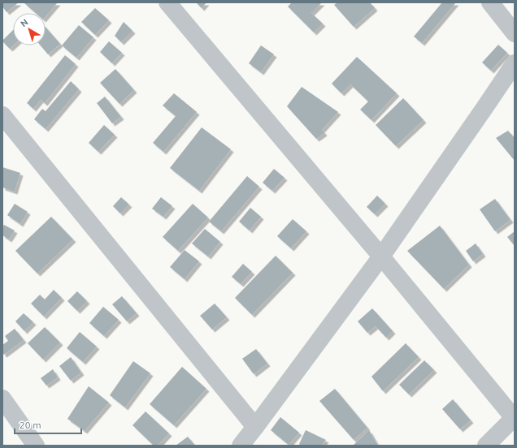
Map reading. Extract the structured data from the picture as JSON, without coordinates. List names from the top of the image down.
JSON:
{
  "scale_bar": "20 m",
  "north": "top left"
}
